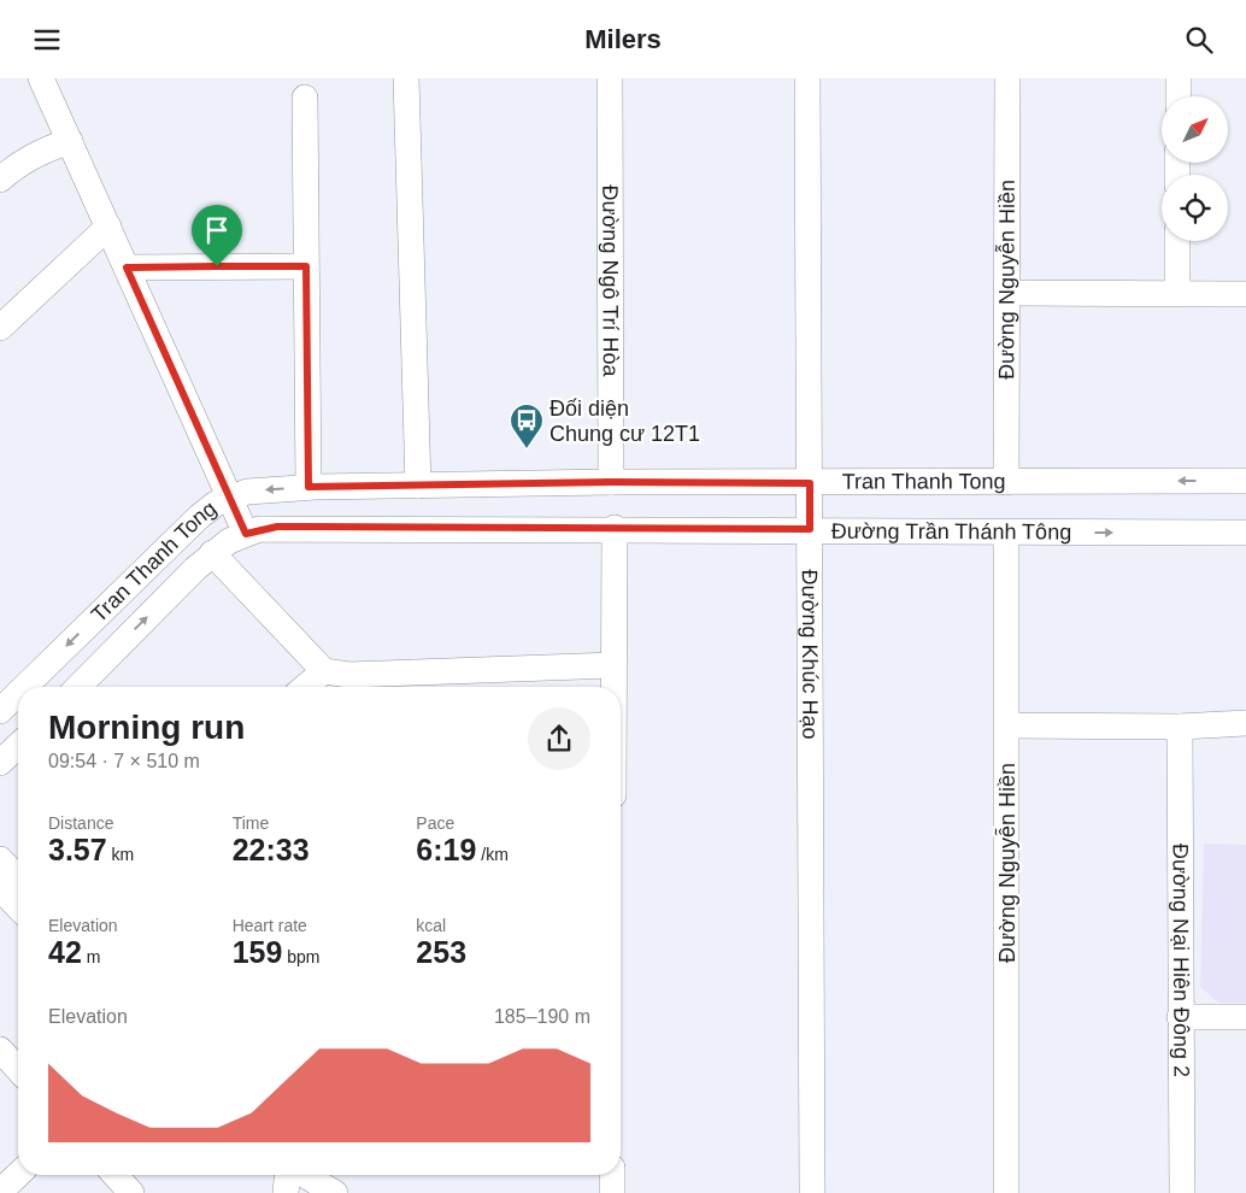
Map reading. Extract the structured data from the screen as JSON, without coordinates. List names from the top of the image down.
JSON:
{
  "streets": {
    "street": [
      "Đường Ngô Trí Hòa",
      "Đường Nguyễn Hiền",
      "Tran Thanh Tong",
      "Đường Trần Thánh Tông",
      "Đường Khúc Hạo",
      "Đường Nại Hiên Đông 2"
    ]
  },
  "crossings": [
    ["Đường Ngô Trí Hòa", "Tran Thanh Tong"],
    ["Đường Nguyễn Hiền", "Tran Thanh Tong"],
    ["Đường Nguyễn Hiền", "Đường Trần Thánh Tông"],
    ["Tran Thanh Tong", "Đường Khúc Hạo"],
    ["Đường Trần Thánh Tông", "Đường Khúc Hạo"]
  ],
  "places": {
    "bus stop": ["Đối diện Chung cư 12T1"]
  },
  "north": "top right",
  "page": {
    "header": "Milers",
    "heading": ["Morning run", "09:54 · 7 × 510 m"],
    "stats": [
      ["Distance", "3.57 km"],
      ["Time", "22:33"],
      ["Pace", "6:19 /km"],
      ["Elevation", "42 m"],
      ["Heart rate", "159 bpm"],
      ["kcal", "253"]
    ],
    "chart": ["Elevation", "185–190 m"]
  }
}
